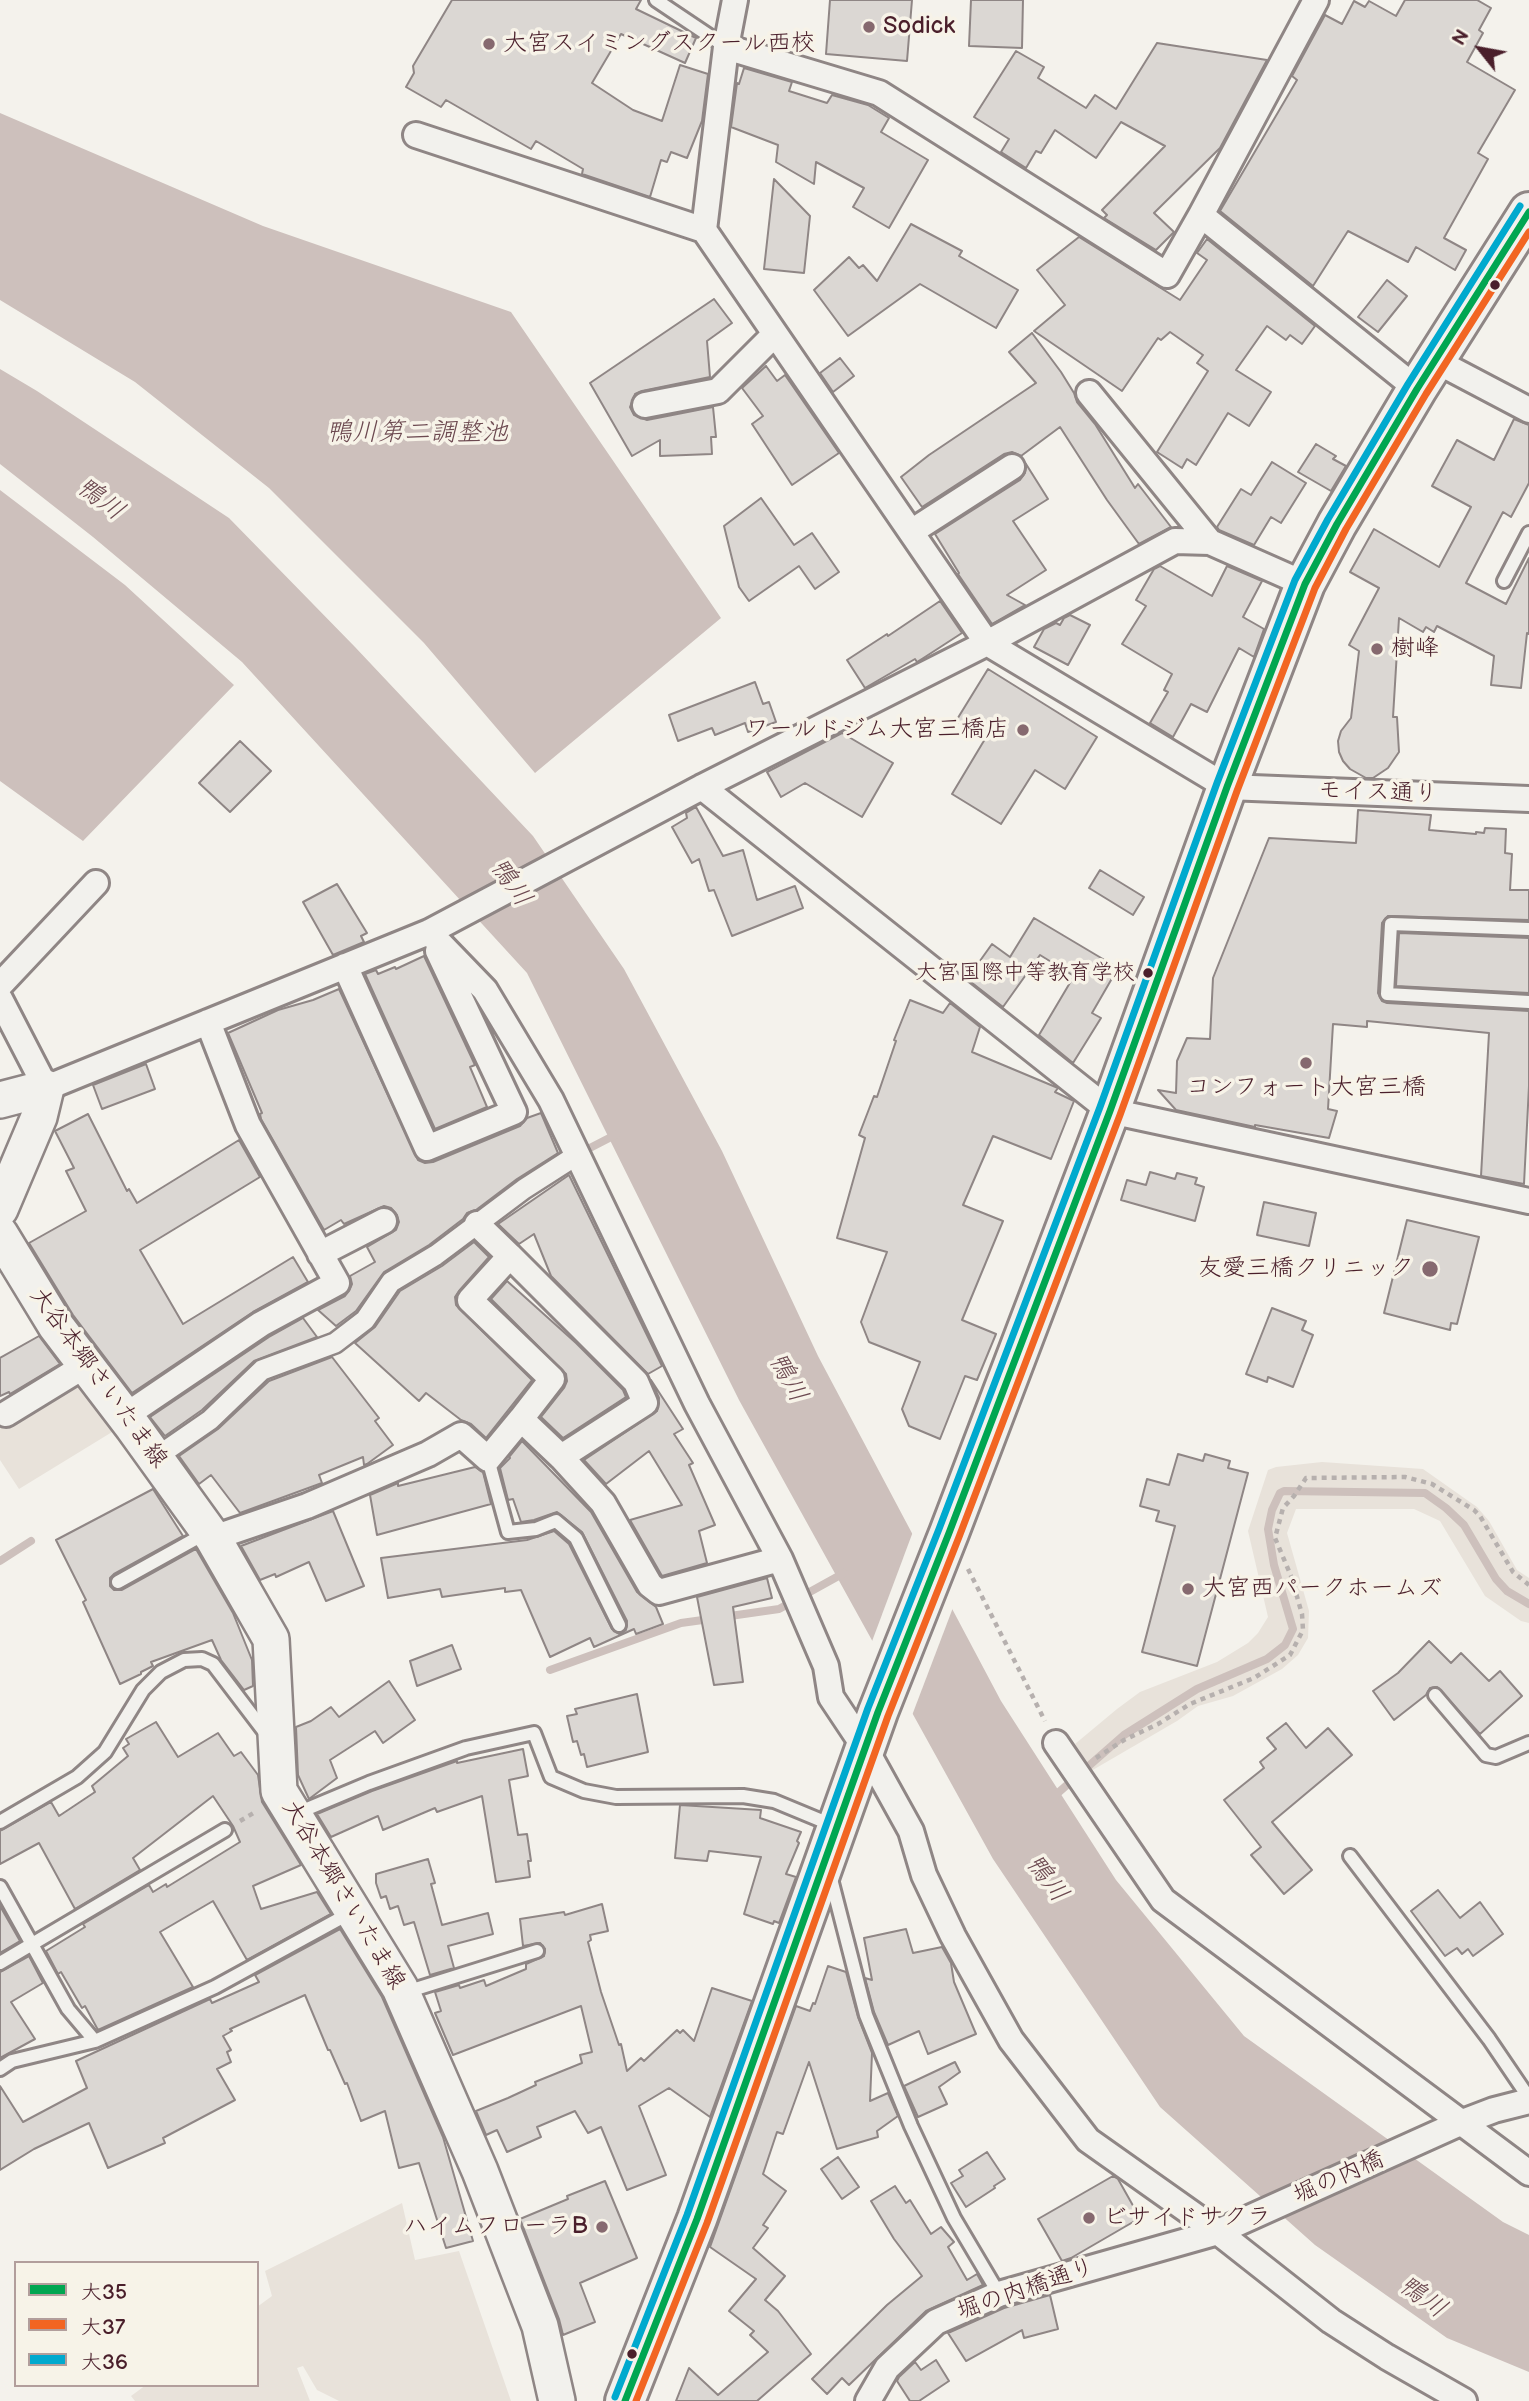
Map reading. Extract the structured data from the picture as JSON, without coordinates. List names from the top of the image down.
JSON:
{
  "streets": {
    "main road": ["大谷本郷さいたま線"],
    "street": ["モイス通り", "堀の内橋", "堀の内橋通り"]
  },
  "crossings": [
    ["堀の内橋", "堀の内橋通り"]
  ],
  "water": ["鴨川第二調整池", "鴨川"],
  "places": [
    "Sodick",
    "大宮スイミングスクール西校",
    "樹峰",
    "ワールドジム大宮三橋店",
    "大宮国際中等教育学校",
    "コンフォート大宮三橋",
    "友愛三橋クリニック",
    "大宮西パークホームズ",
    "ビサイドサクラ",
    "ハイムフローラB"
  ],
  "lines": ["transit line 大36", "transit line 大35", "transit line 大37"],
  "legend": ["大35", "大37", "大36"],
  "north": "top left"
}
